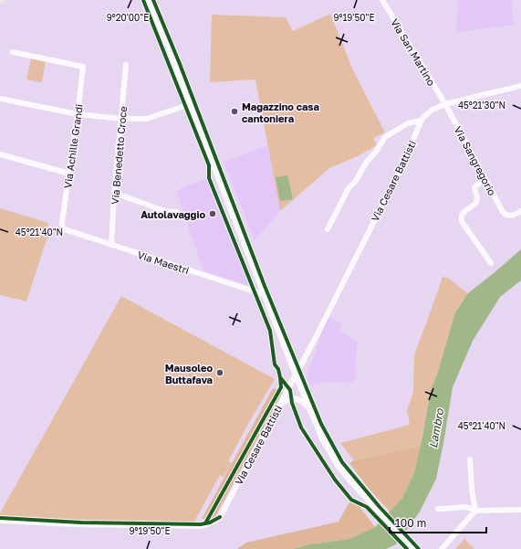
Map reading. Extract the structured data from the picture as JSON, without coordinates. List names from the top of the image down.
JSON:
{
  "streets": {
    "street": [
      "Via San Martino",
      "Via Achille Grandi",
      "Via Benedetto Croce",
      "Via Sangregorio",
      "Via Cesare Battisti",
      "Via Maestri"
    ]
  },
  "crossings": [
    ["Via San Martino", "Via Sangregorio"],
    ["Via San Martino", "Via Cesare Battisti"],
    ["Via Achille Grandi", "Via Maestri"],
    ["Via Benedetto Croce", "Via Maestri"],
    ["Via Sangregorio", "Via Cesare Battisti"]
  ],
  "water": ["Lambro"],
  "places": ["Magazzino casa cantoniera", "Autolavaggio", "Mausoleo Buttafava"],
  "scale_bar": "100 m",
  "coordinates": [
    "9°20'00\"E",
    "9°19'50\"E",
    "45°21'30\"N",
    "45°21'40\"N"
  ]
}
